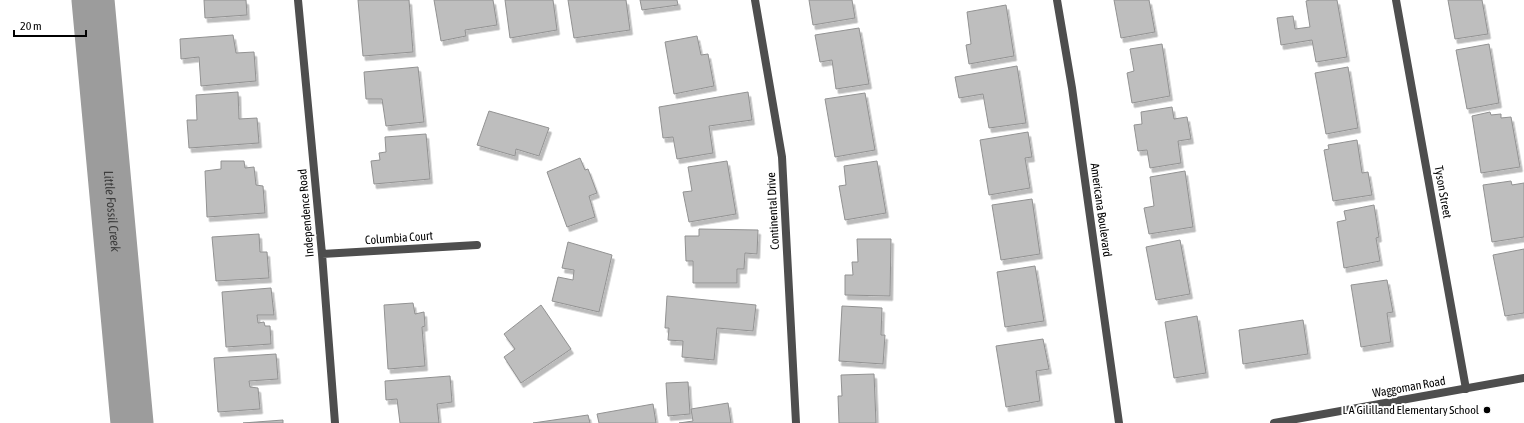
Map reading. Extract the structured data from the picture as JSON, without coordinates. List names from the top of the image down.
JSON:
{
  "streets": {
    "street": [
      "Tyson Street",
      "Americana Boulevard",
      "Continental Drive",
      "Independence Road",
      "Columbia Court",
      "Waggoman Road"
    ]
  },
  "crossings": [
    ["Tyson Street", "Waggoman Road"],
    ["Independence Road", "Columbia Court"]
  ],
  "water": ["Little Fossil Creek"],
  "places": ["L A Gililland Elementary School"],
  "scale_bar": "20 m"
}
